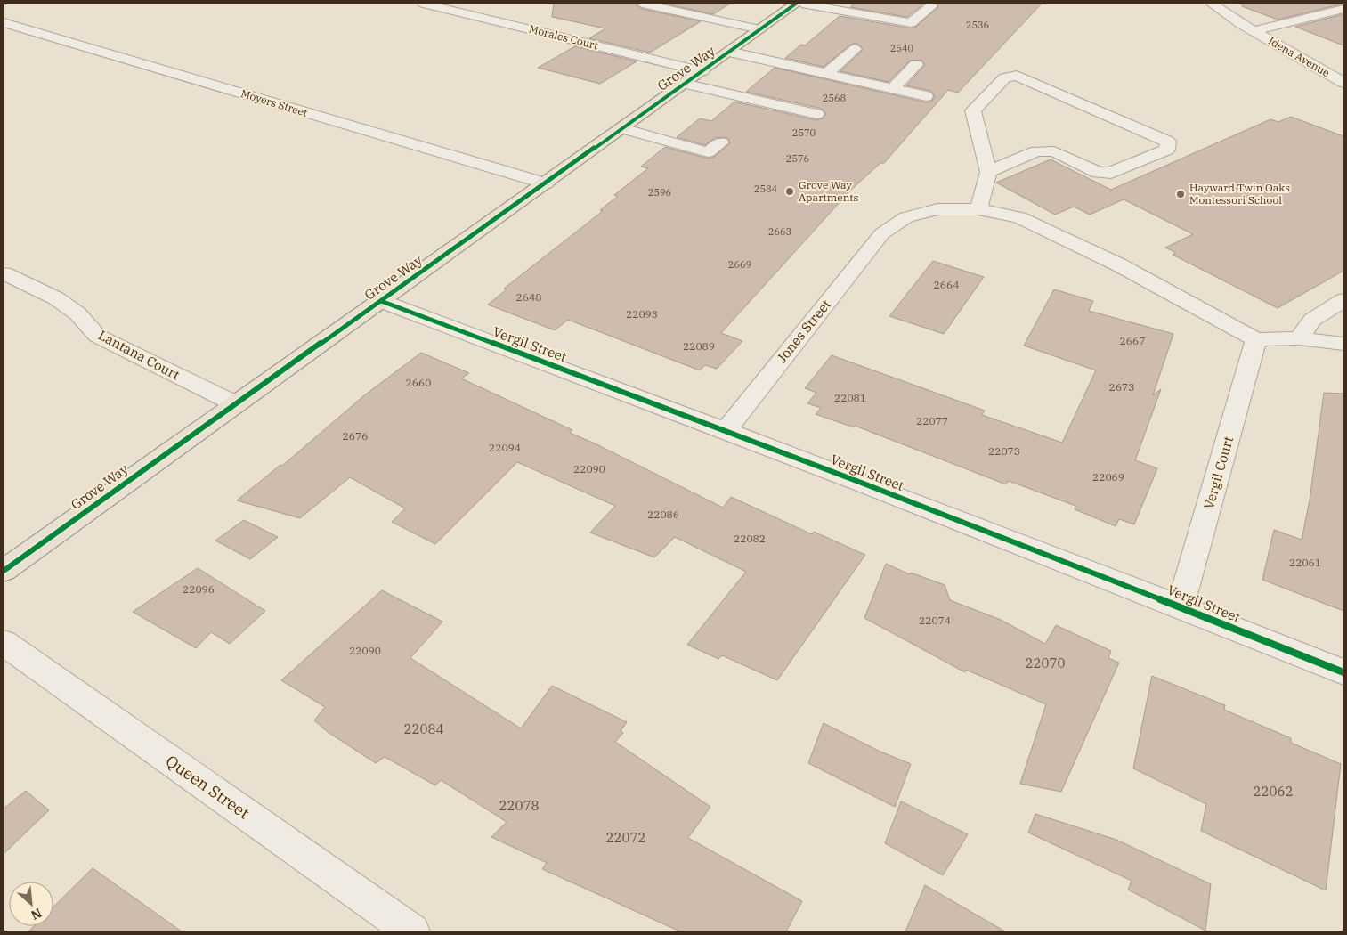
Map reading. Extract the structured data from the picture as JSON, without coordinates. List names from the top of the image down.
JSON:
{
  "streets": {
    "main road": ["Grove Way"],
    "street": [
      "Morales Court",
      "Idena Avenue",
      "Moyers Street",
      "Jones Street",
      "Vergil Street",
      "Lantana Court",
      "Vergil Court",
      "Queen Street"
    ]
  },
  "crossings": [
    ["Morales Court", "Grove Way"],
    ["Grove Way", "Moyers Street"],
    ["Grove Way", "Vergil Street"],
    ["Grove Way", "Lantana Court"],
    ["Jones Street", "Vergil Street"],
    ["Jones Street", "Vergil Court"],
    ["Vergil Street", "Vergil Court"]
  ],
  "places": ["Grove Way Apartments", "Hayward Twin Oaks Montessori School"],
  "house_numbers": [
    "2536",
    "2540",
    "2568",
    "2570",
    "2576",
    "2584",
    "2596",
    "2663",
    "2669",
    "2664",
    "2648",
    "22093",
    "2667",
    "22089",
    "2660",
    "2673",
    "22081",
    "22077",
    "2676",
    "22094",
    "22073",
    "22090",
    "22069",
    "22086",
    "22082",
    "22061",
    "22096",
    "22074",
    "22090",
    "22070",
    "22084",
    "22062",
    "22078",
    "22072"
  ],
  "north": "bottom right"
}
